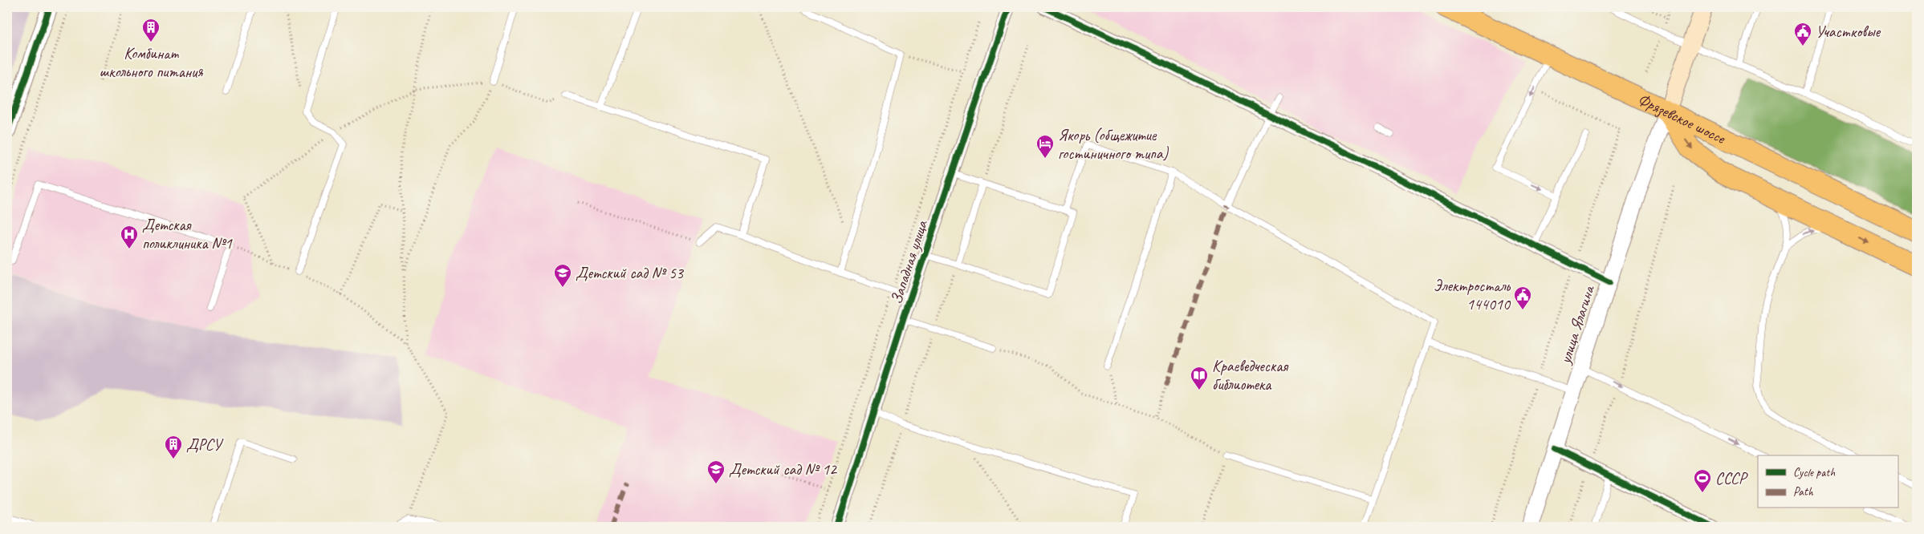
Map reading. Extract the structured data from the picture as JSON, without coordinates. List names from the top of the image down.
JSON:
{
  "streets": {
    "highway": ["Фрязевское шоссе"],
    "street": ["Западная улица", "улица Ялагина"]
  },
  "crossings": [
    ["Фрязевское шоссе", "улица Ялагина"]
  ],
  "places": {
    "building": ["Комбинат школьного питания", "ДРСУ"],
    "public building": ["Участковые", "Электросталь 144010"],
    "hotel": ["Якорь (общежитие гостиничного типа)"],
    "hospital": ["Детская поликлиника №1"],
    "school or university": ["Детский сад № 53", "Детский сад № 12"],
    "library": ["Краеведческая библиотека"],
    "sports": ["СССР"]
  },
  "legend": ["Cycle path", "Path"]
}
